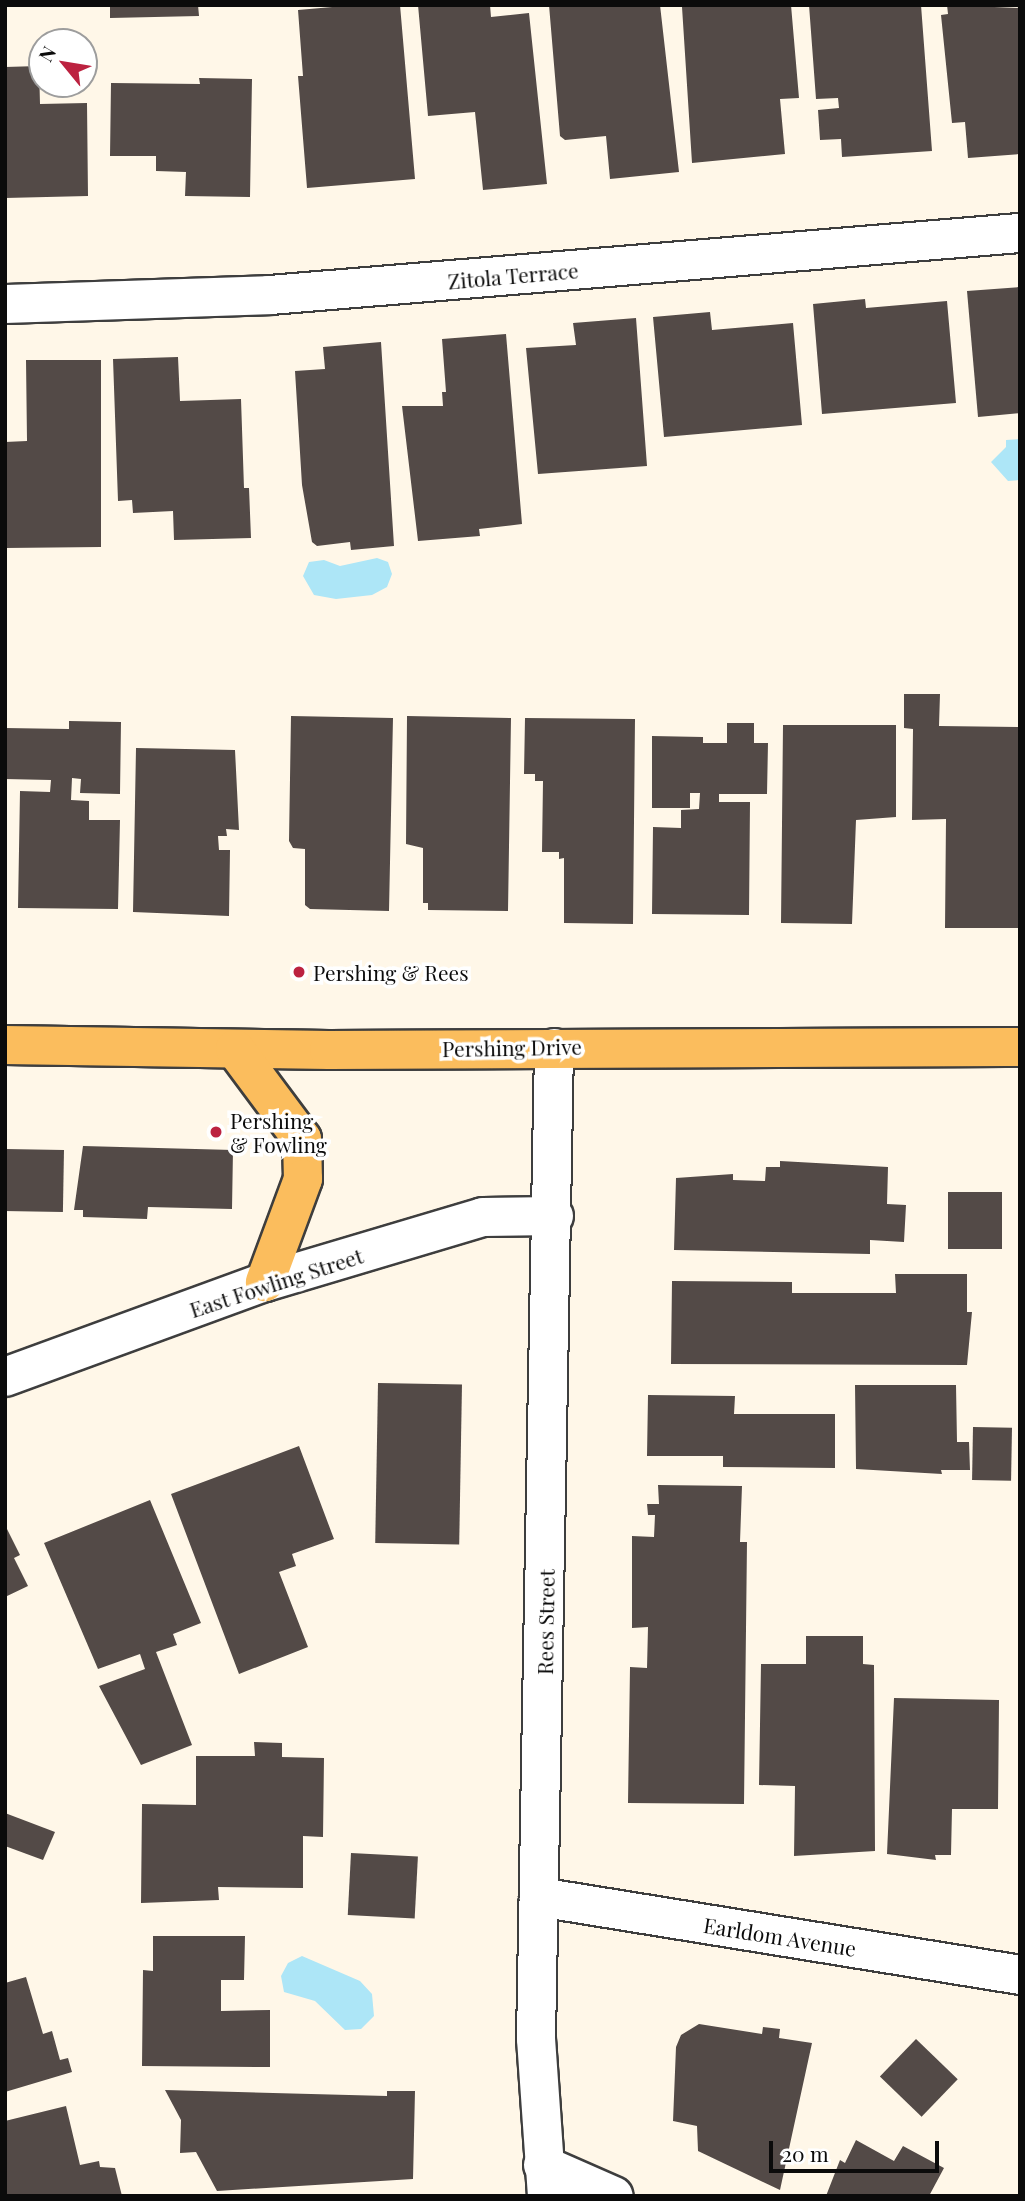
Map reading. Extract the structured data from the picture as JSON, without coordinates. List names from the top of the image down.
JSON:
{
  "streets": {
    "main road": ["Pershing Drive"],
    "street": [
      "Zitola Terrace",
      "East Fowling Street",
      "Rees Street",
      "Earldom Avenue"
    ]
  },
  "crossings": [
    ["Pershing Drive", "Rees Street"],
    ["East Fowling Street", "Rees Street"],
    ["Rees Street", "Earldom Avenue"]
  ],
  "places": ["Pershing & Rees", "Pershing & Fowling"],
  "scale_bar": "20 m",
  "north": "top left"
}
